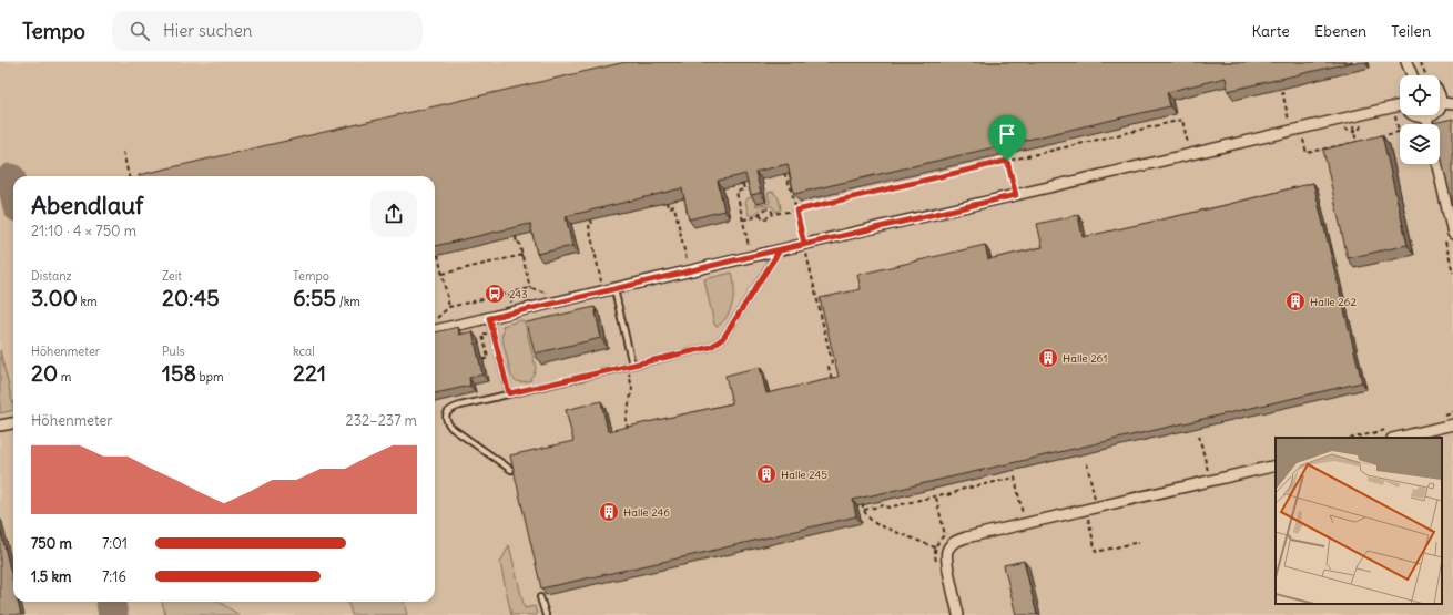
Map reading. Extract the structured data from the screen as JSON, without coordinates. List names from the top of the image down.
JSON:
{
  "places": {
    "bus stop": ["243"],
    "building": [
      "Halle 262",
      "Halle 261",
      "Halle 245",
      "Halle 246"
    ]
  },
  "page": {
    "header": "Tempo",
    "search": "Hier suchen",
    "nav": ["Karte", "Ebenen", "Teilen"],
    "heading": ["Abendlauf", "21:10 · 4 × 750 m"],
    "stats": [
      ["Distanz", "3.00 km"],
      ["Zeit", "20:45"],
      ["Tempo", "6:55 /km"],
      ["Höhenmeter", "20 m"],
      ["Puls", "158 bpm"],
      ["kcal", "221"]
    ],
    "chart": ["Höhenmeter", "232–237 m"],
    "list": [
      {
        "name": "750 m",
        "note": "7:01"
      },
      {
        "name": "1.5 km",
        "note": "7:16"
      }
    ]
  }
}
